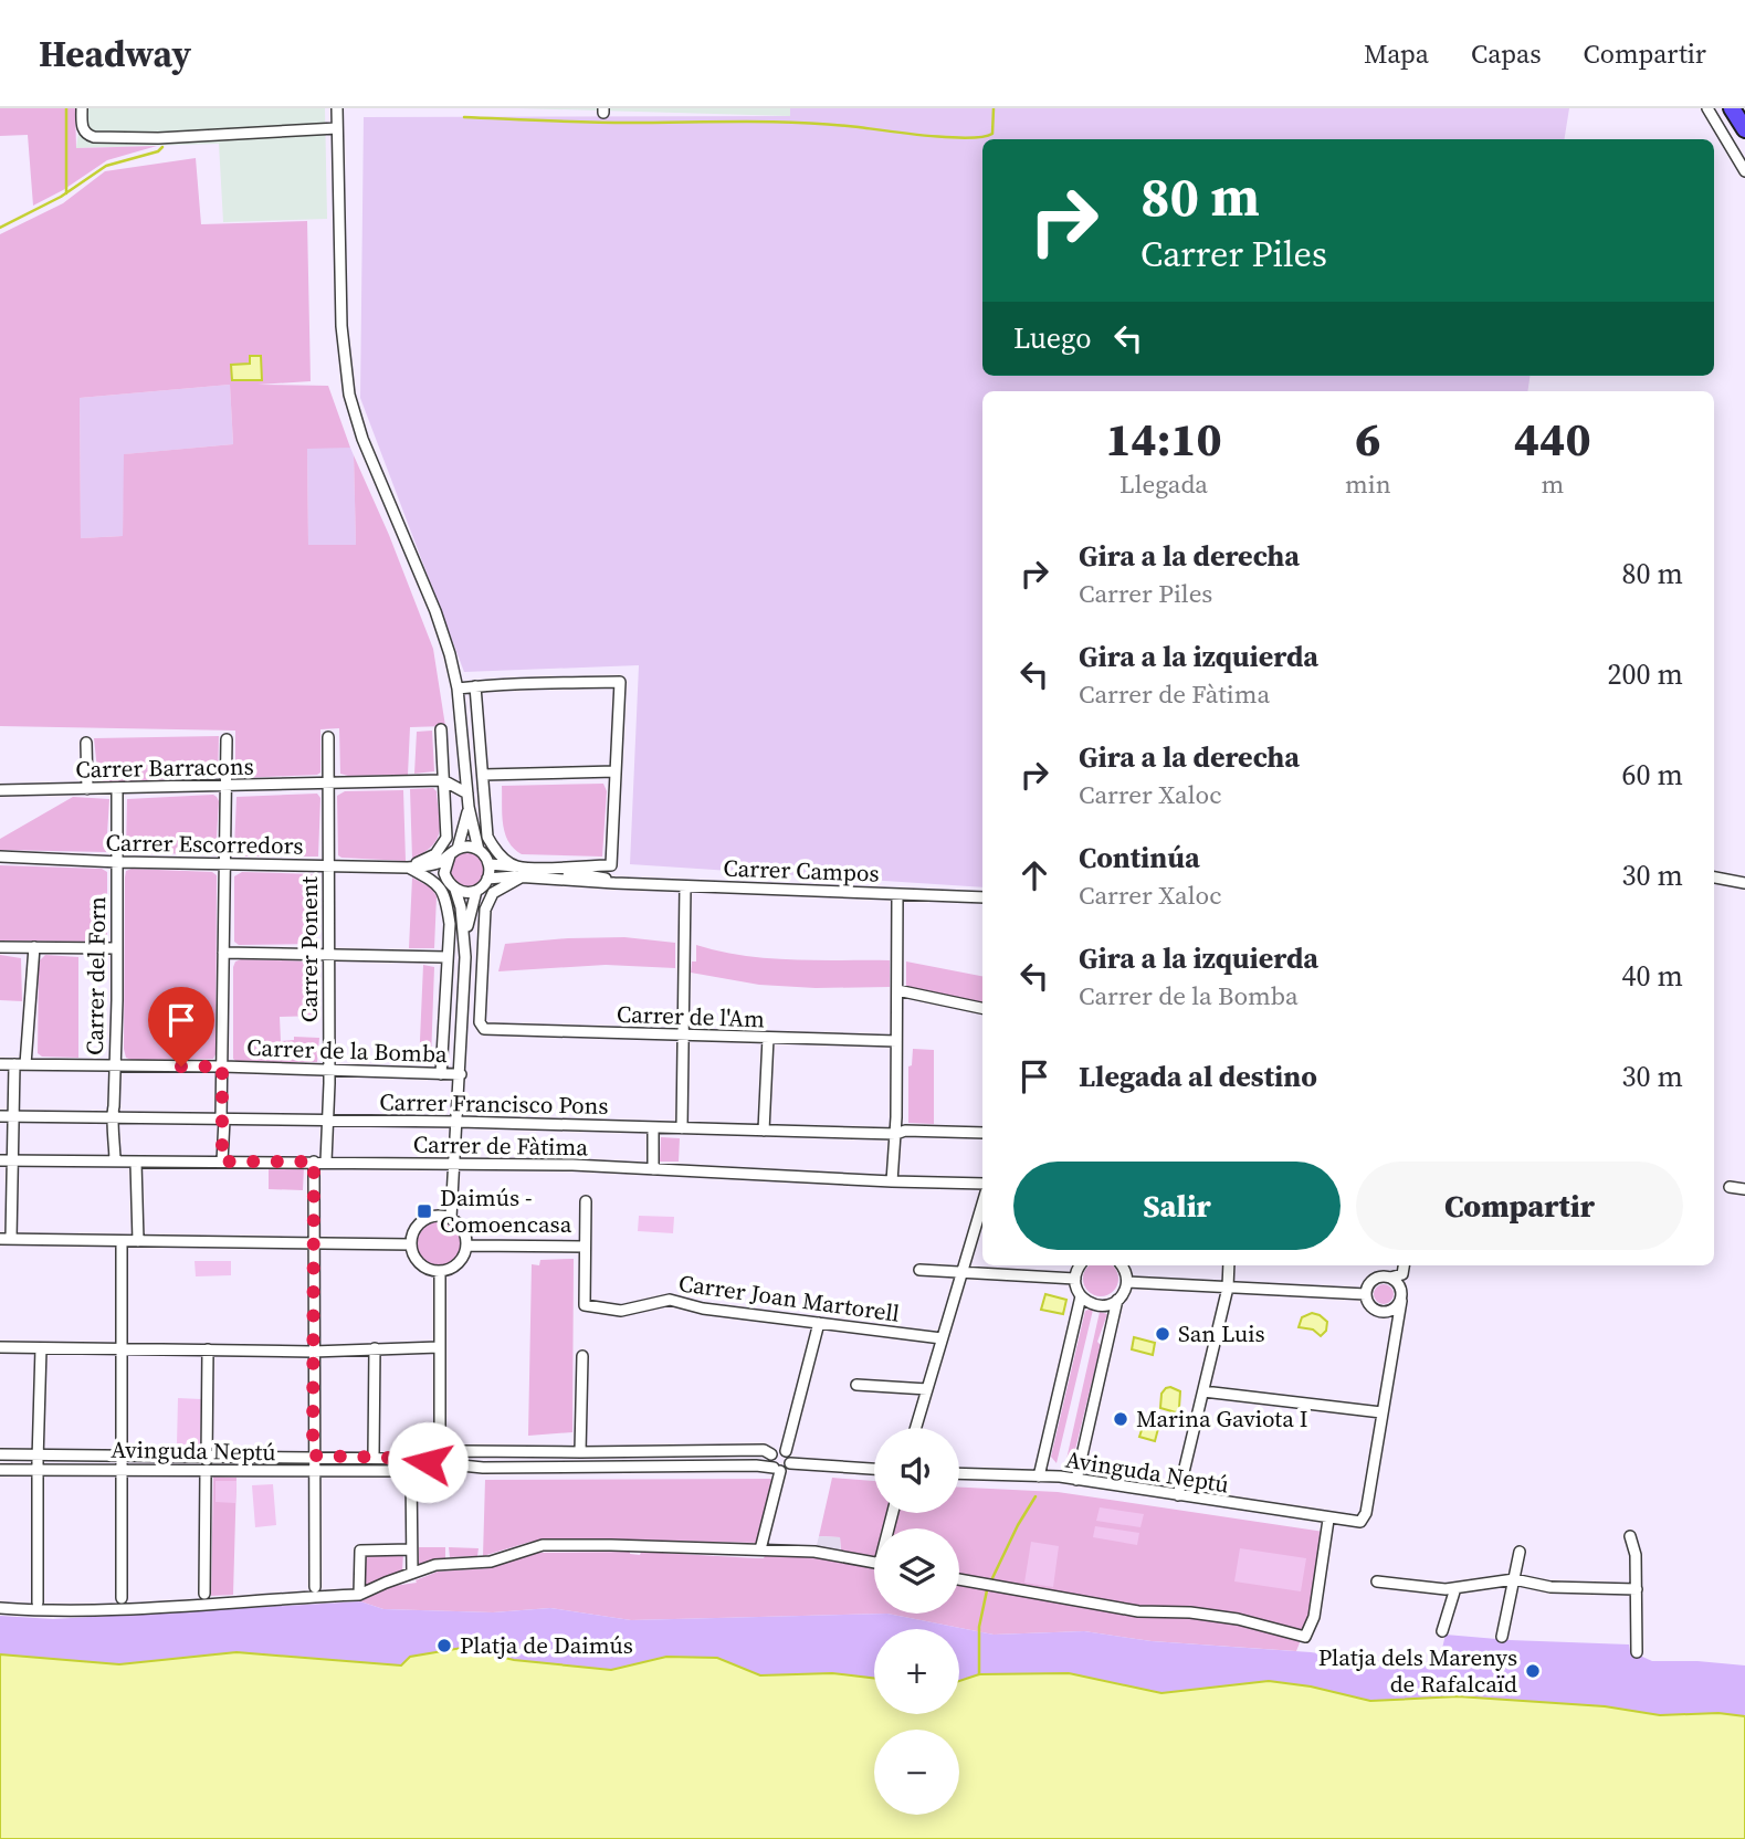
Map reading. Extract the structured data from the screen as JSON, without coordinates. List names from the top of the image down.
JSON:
{
  "streets": {
    "street": [
      "Carrer Barracons",
      "Carrer Escorredors",
      "Carrer Campos",
      "Carrer Ponent",
      "Carrer del Forn",
      "Carrer de l'Am",
      "Carrer de la Bomba",
      "Carrer Francisco Pons",
      "Carrer de Fàtima",
      "Carrer Joan Martorell",
      "Avinguda Neptú"
    ]
  },
  "crossings": [
    ["Carrer Barracons", "Carrer Ponent"],
    ["Carrer Barracons", "Carrer del Forn"],
    ["Carrer Escorredors", "Carrer Ponent"],
    ["Carrer Escorredors", "Carrer del Forn"],
    ["Carrer Ponent", "Carrer de la Bomba"],
    ["Carrer Ponent", "Carrer Francisco Pons"],
    ["Carrer Ponent", "Carrer de Fàtima"],
    ["Carrer del Forn", "Carrer de la Bomba"],
    ["Carrer del Forn", "Carrer Francisco Pons"],
    ["Carrer del Forn", "Carrer de Fàtima"]
  ],
  "places": {
    "transit": ["Daimús - Comoencasa"],
    "other": [
      "San Luis",
      "Marina Gaviota I",
      "Platja de Daimús",
      "Platja dels Marenys de Rafalcaïd"
    ]
  },
  "page": {
    "header": "Headway",
    "nav": ["Mapa", "Capas", "Compartir"],
    "turn": ["80 m", "Carrer Piles"],
    "then": "Luego",
    "eta": [
      "14:10",
      "Llegada",
      "6",
      "min",
      "440",
      "m"
    ],
    "list": [
      {
        "name": "Gira a la derecha",
        "note": "Carrer Piles",
        "value": "80 m"
      },
      {
        "name": "Gira a la izquierda",
        "note": "Carrer de Fàtima",
        "value": "200 m"
      },
      {
        "name": "Gira a la derecha",
        "note": "Carrer Xaloc",
        "value": "60 m"
      },
      {
        "name": "Continúa",
        "note": "Carrer Xaloc",
        "value": "30 m"
      },
      {
        "name": "Gira a la izquierda",
        "note": "Carrer de la Bomba",
        "value": "40 m"
      },
      {
        "name": "Llegada al destino",
        "value": "30 m"
      }
    ],
    "buttons": ["Salir", "Compartir"],
    "map_buttons": ["+", "−"]
  }
}
